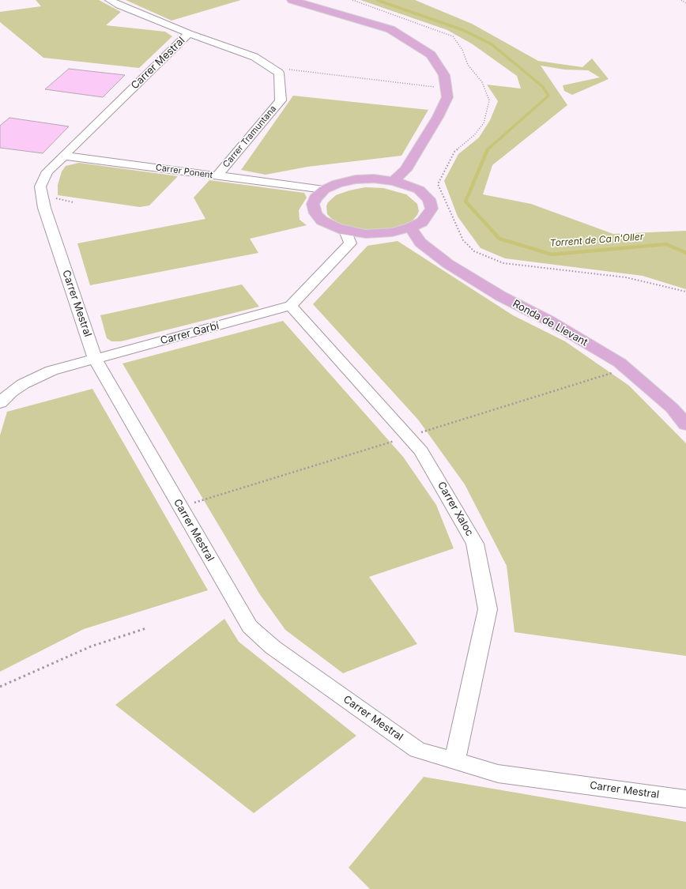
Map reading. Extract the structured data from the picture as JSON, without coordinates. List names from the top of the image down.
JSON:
{
  "streets": {
    "main road": ["Ronda de Llevant"],
    "street": [
      "Carrer Mestral",
      "Carrer Tramuntana",
      "Carrer Ponent",
      "Carrer Garbí",
      "Carrer Xaloc"
    ]
  },
  "crossings": [
    ["Carrer Mestral", "Carrer Tramuntana"],
    ["Carrer Mestral", "Carrer Ponent"],
    ["Carrer Mestral", "Carrer Garbí"],
    ["Carrer Mestral", "Carrer Xaloc"],
    ["Carrer Tramuntana", "Carrer Ponent"],
    ["Carrer Garbí", "Carrer Xaloc"]
  ],
  "water": ["Torrent de Ca n'Oller"]
}
